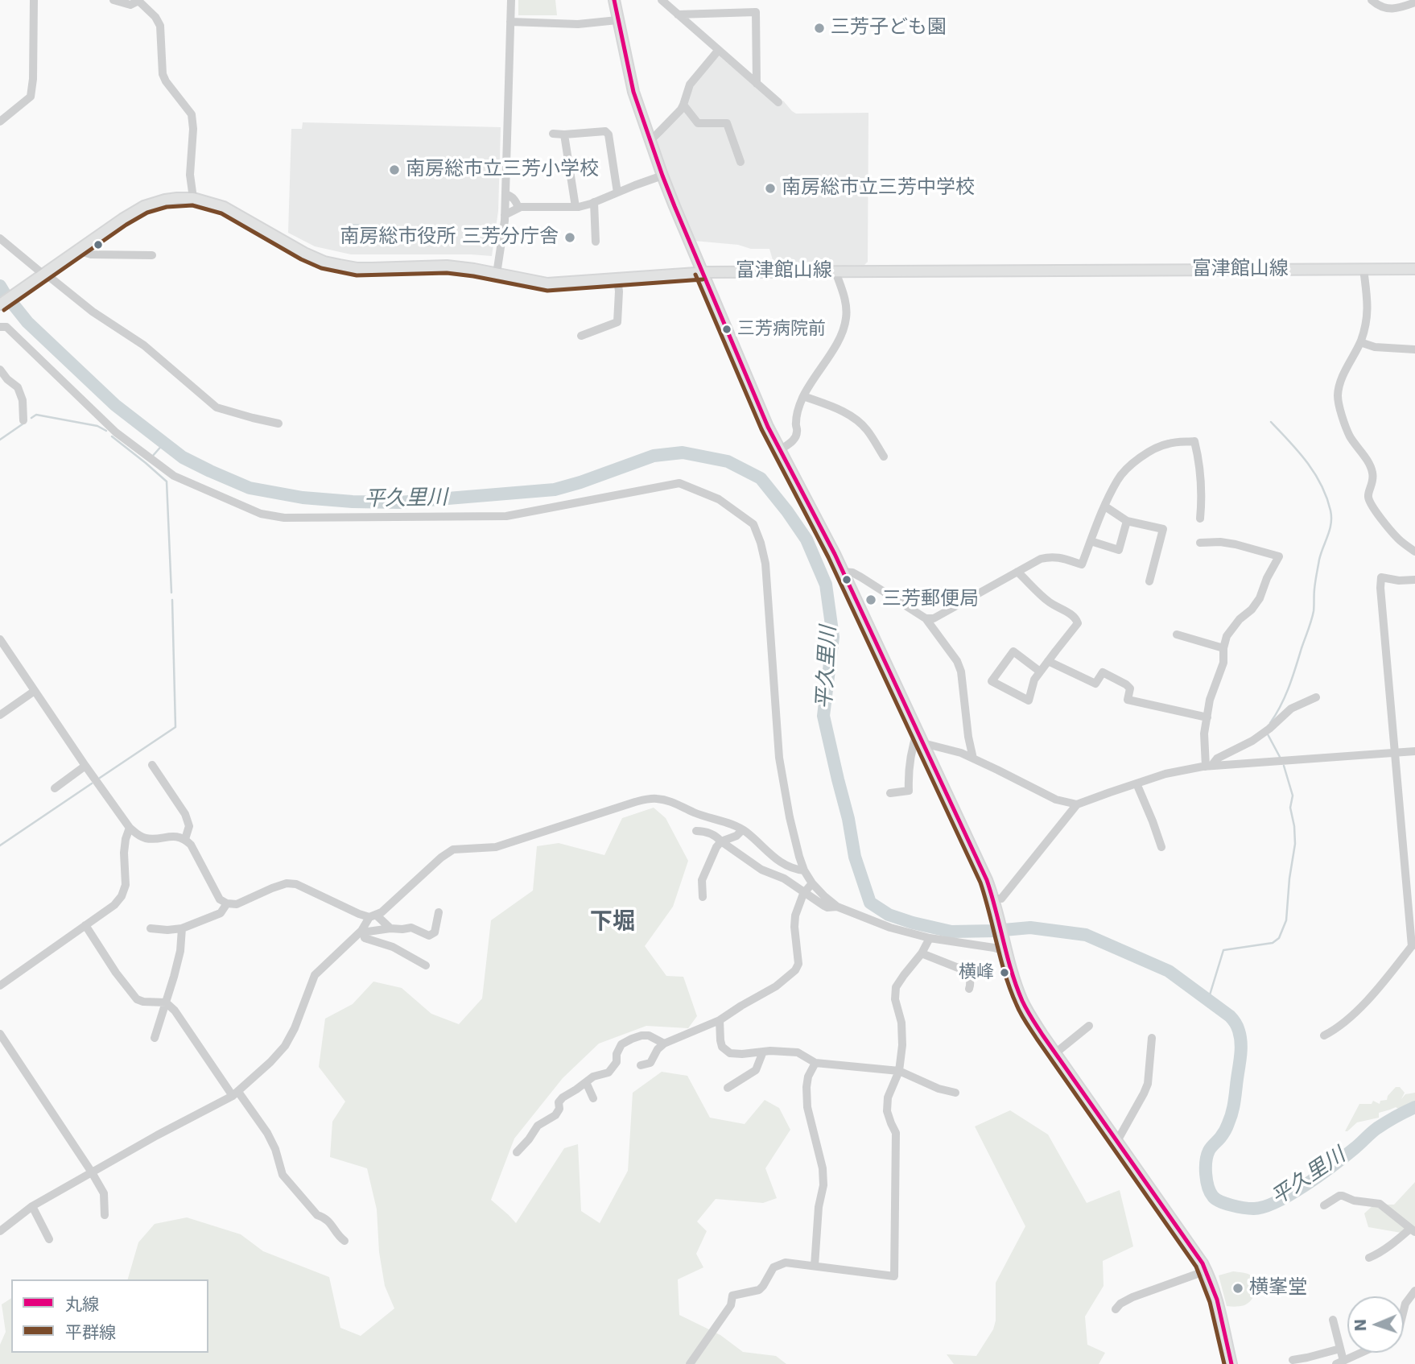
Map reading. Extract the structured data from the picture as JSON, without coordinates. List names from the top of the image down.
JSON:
{
  "streets": {
    "main road": ["富津館山線"]
  },
  "districts": ["下堀"],
  "water": ["平久里川"],
  "places": [
    "三芳子ども園",
    "南房総市立三芳小学校",
    "南房総市立三芳中学校",
    "南房総市役所 三芳分庁舎",
    "三芳病院前",
    "三芳郵便局",
    "横峰",
    "横峯堂"
  ],
  "lines": ["transit line 丸線", "transit line 平群線"],
  "legend": ["丸線", "平群線"],
  "north": "left"
}
